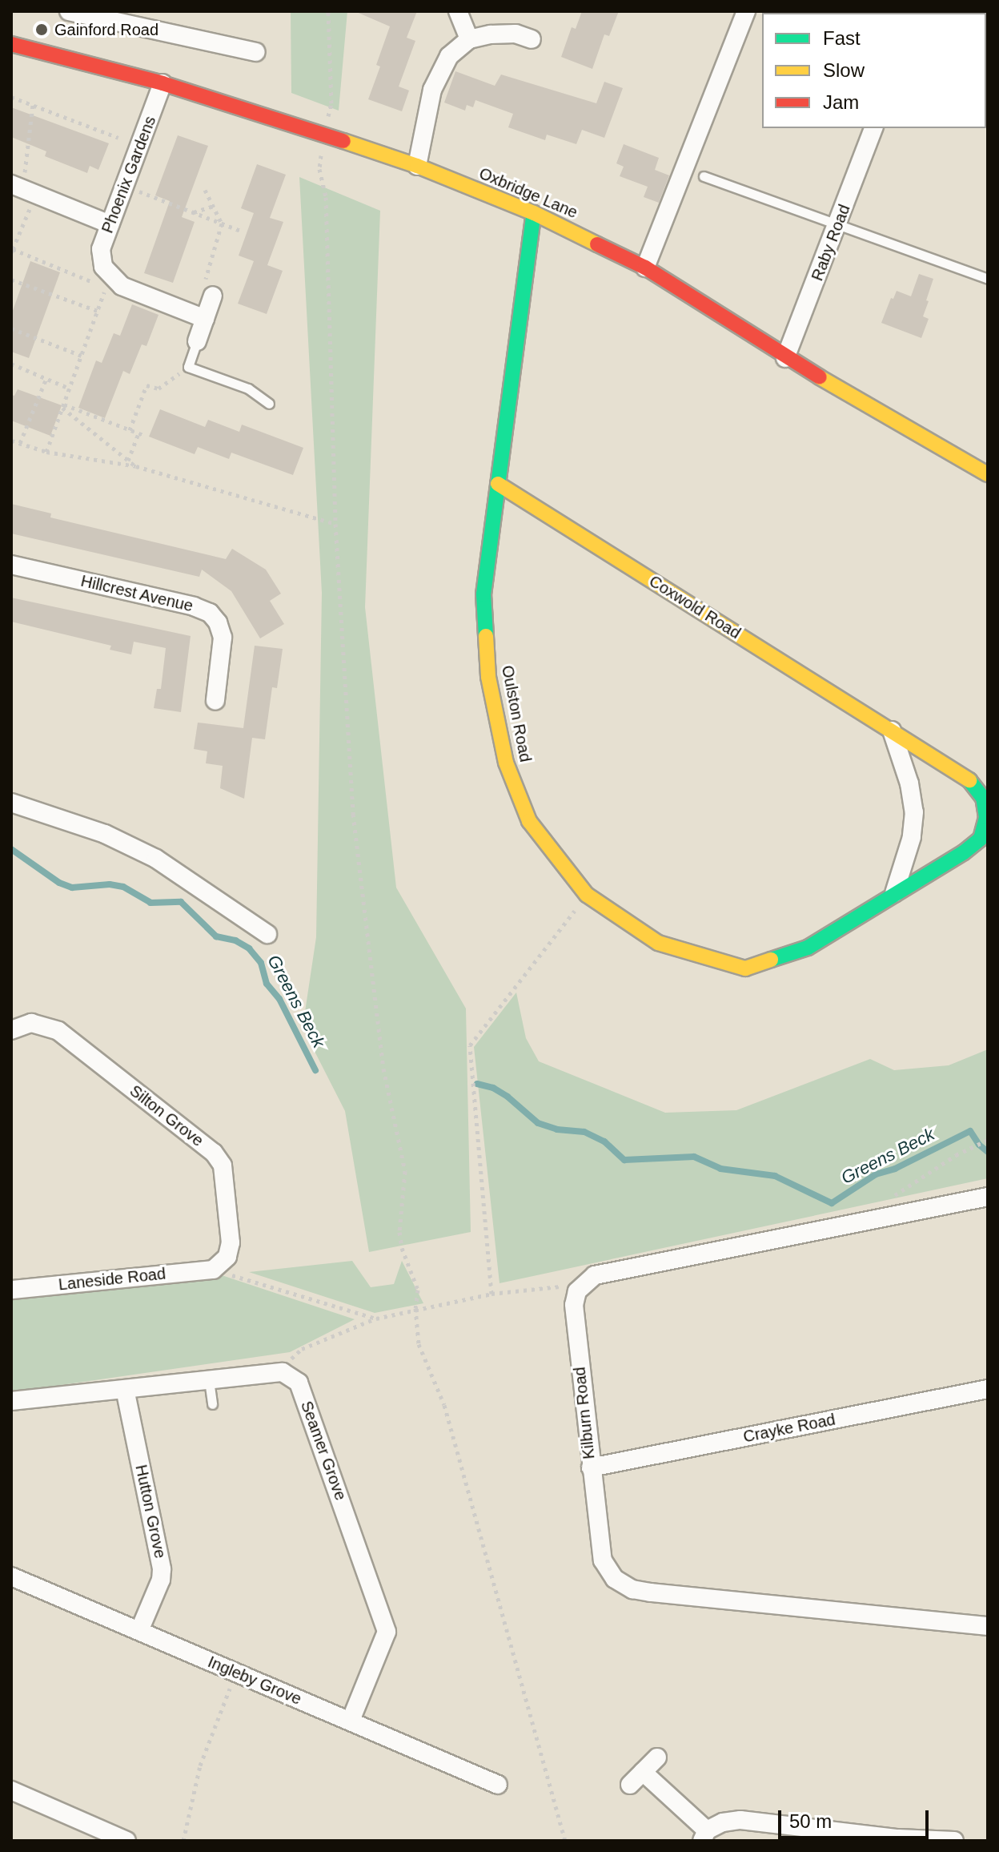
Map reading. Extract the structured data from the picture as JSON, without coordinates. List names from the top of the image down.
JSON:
{
  "streets": {
    "street": [
      "Phoenix Gardens",
      "Oxbridge Lane",
      "Raby Road",
      "Hillcrest Avenue",
      "Coxwold Road",
      "Oulston Road",
      "Silton Grove",
      "Laneside Road",
      "Kilburn Road",
      "Crayke Road",
      "Seamer Grove",
      "Hutton Grove",
      "Ingleby Grove"
    ]
  },
  "crossings": [
    ["Phoenix Gardens", "Oxbridge Lane"],
    ["Oxbridge Lane", "Raby Road"],
    ["Oxbridge Lane", "Oulston Road"],
    ["Coxwold Road", "Oulston Road"],
    ["Silton Grove", "Laneside Road"],
    ["Kilburn Road", "Crayke Road"],
    ["Seamer Grove", "Ingleby Grove"],
    ["Hutton Grove", "Ingleby Grove"]
  ],
  "water": ["Greens Beck"],
  "places": ["Gainford Road"],
  "legend": ["Fast", "Slow", "Jam"],
  "scale_bar": "50 m"
}
